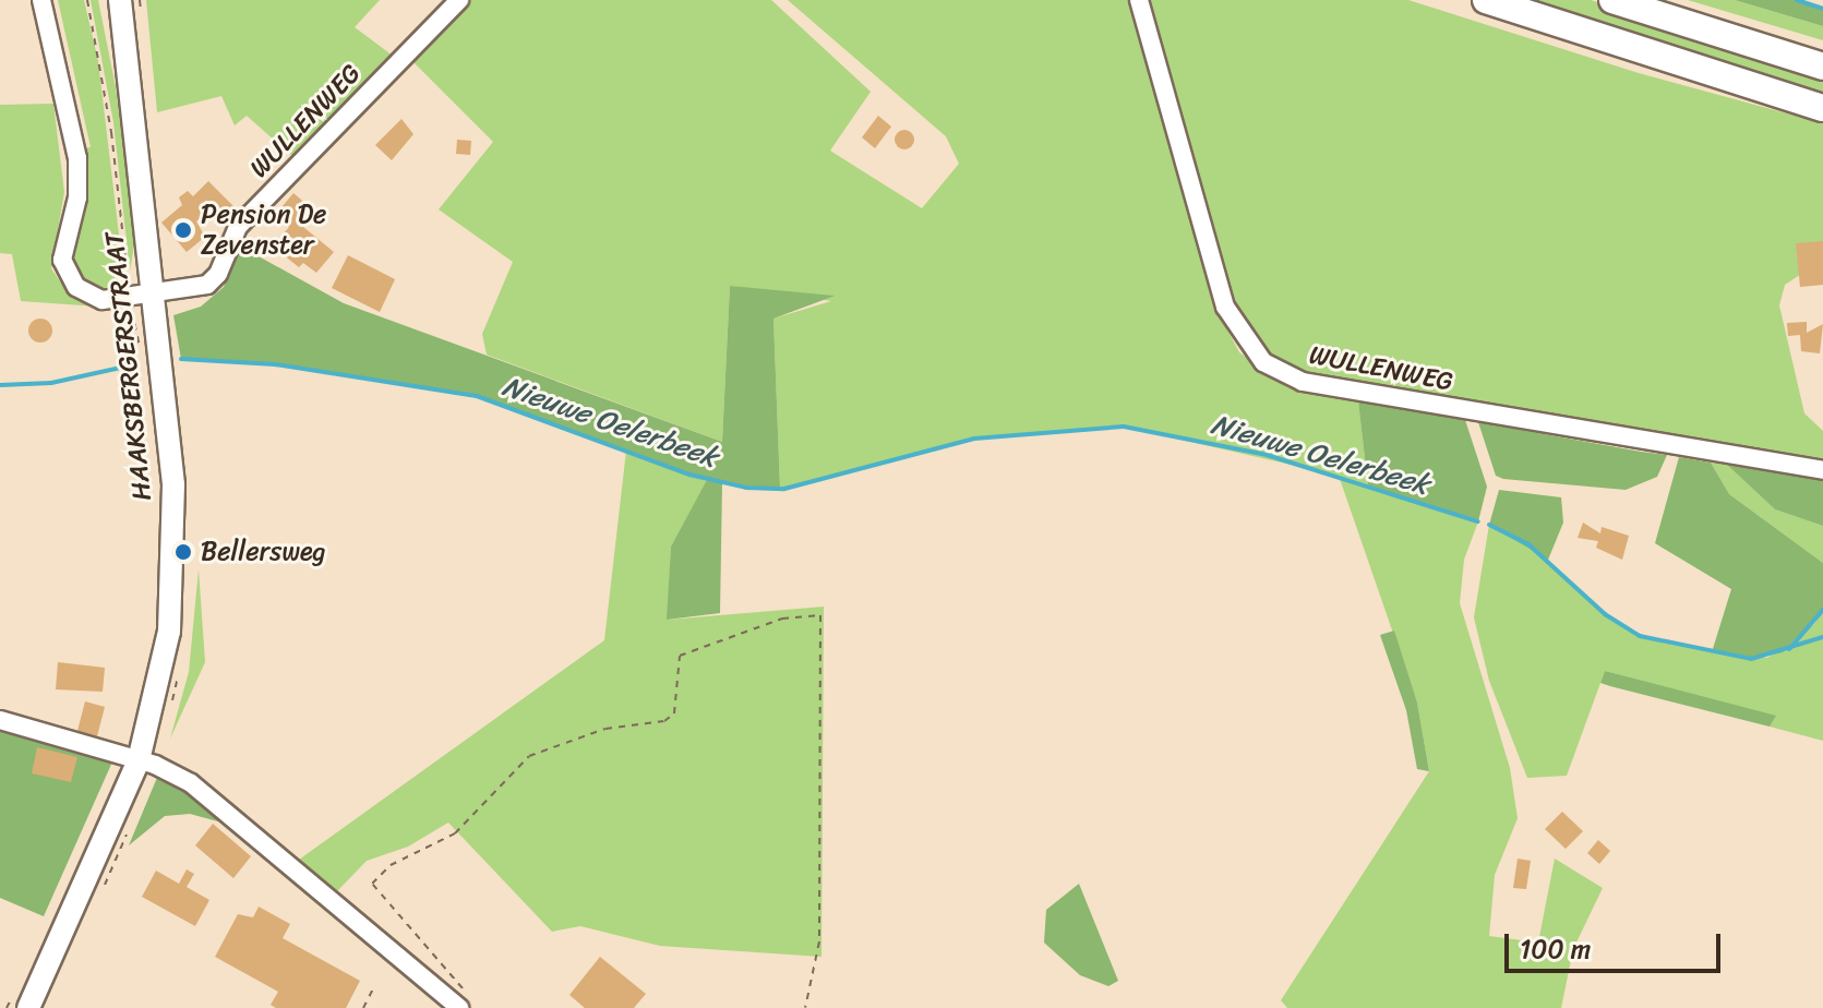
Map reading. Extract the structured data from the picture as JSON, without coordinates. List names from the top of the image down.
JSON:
{
  "streets": {
    "main road": ["HAAKSBERGERSTRAAT"],
    "street": ["WULLENWEG"]
  },
  "crossings": [
    ["WULLENWEG", "HAAKSBERGERSTRAAT"]
  ],
  "water": ["Nieuwe Oelerbeek"],
  "places": ["Pension De Zevenster", "Bellersweg"],
  "scale_bar": "100 m"
}
